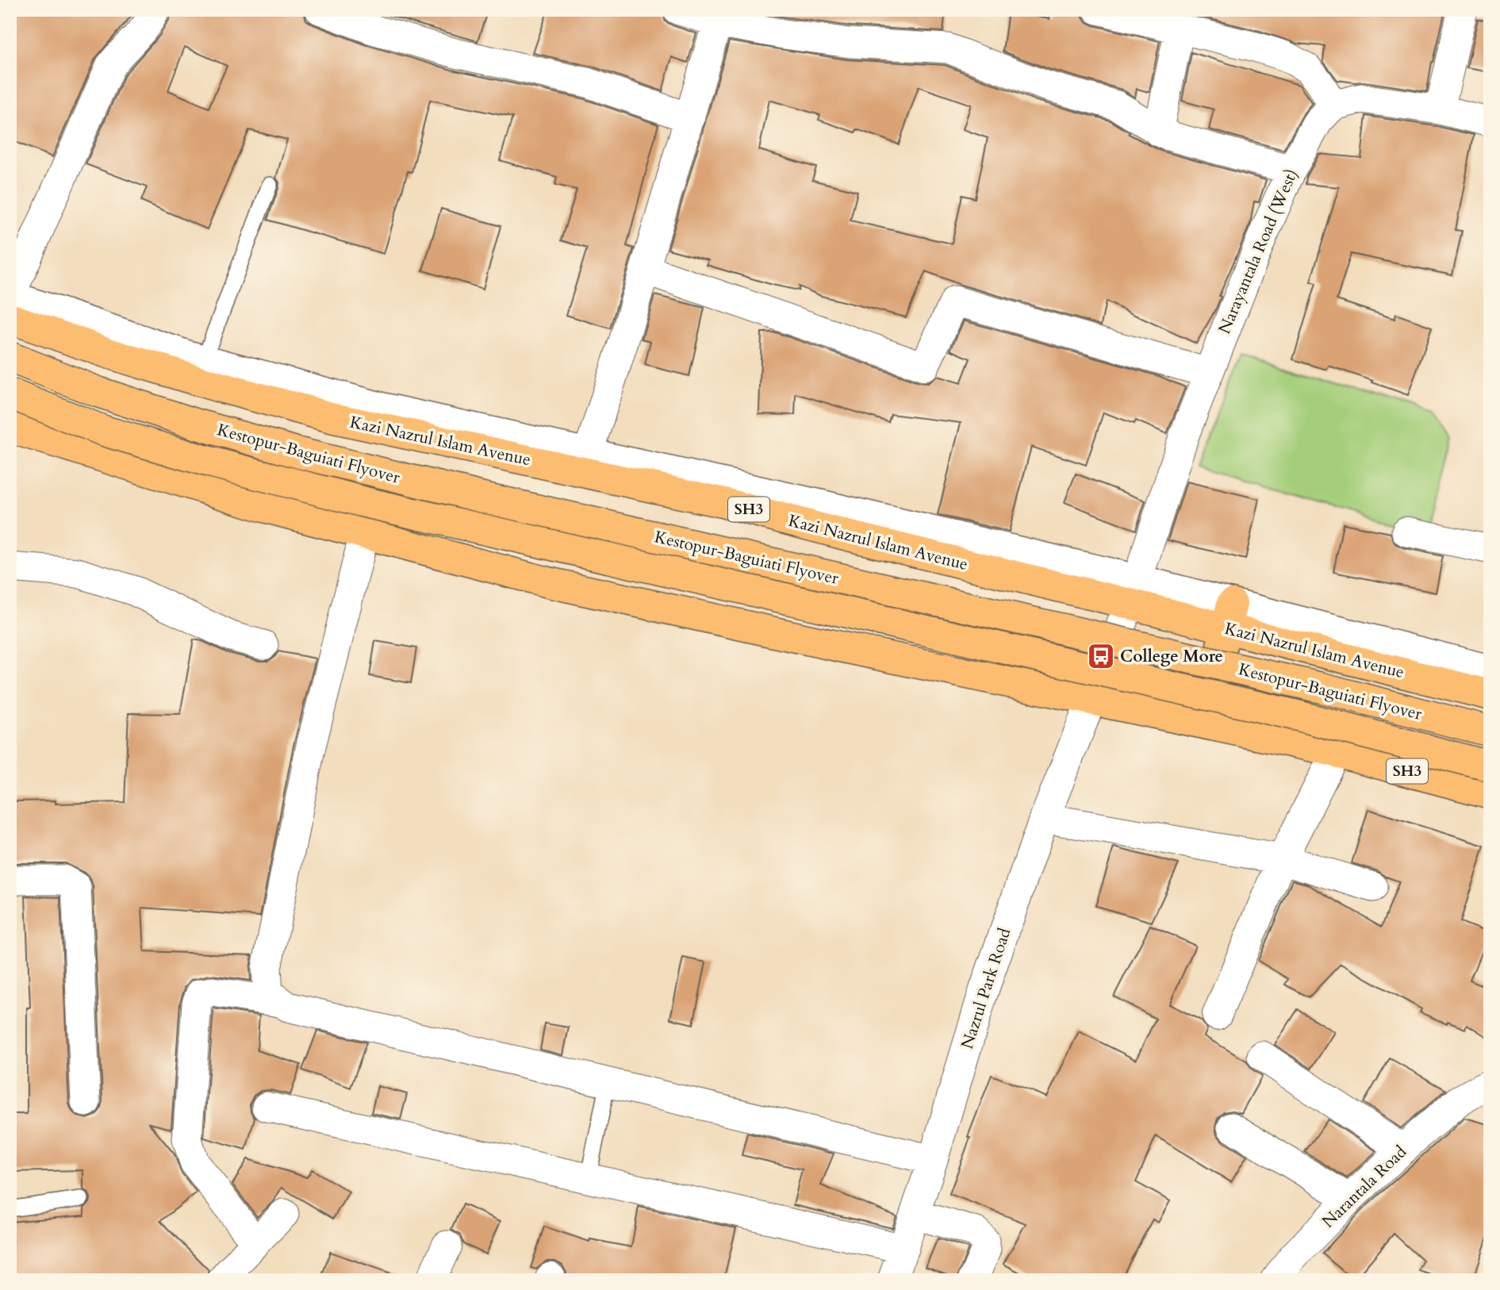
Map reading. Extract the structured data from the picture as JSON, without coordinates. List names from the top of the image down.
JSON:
{
  "streets": {
    "main road": ["Kazi Nazrul Islam Avenue", "Kestopur-Baguiati Flyover", "SH3"],
    "street": ["Narayantala Road (West)", "Nazrul Park Road", "Narantala Road"]
  },
  "crossings": [
    ["Narayantala Road (West)", "Kazi Nazrul Islam Avenue"],
    ["Narayantala Road (West)", "SH3"],
    ["Narayantala Road (West)", "Nazrul Park Road"],
    ["SH3", "Nazrul Park Road"]
  ],
  "places": {
    "bus stop": ["College More"]
  }
}
